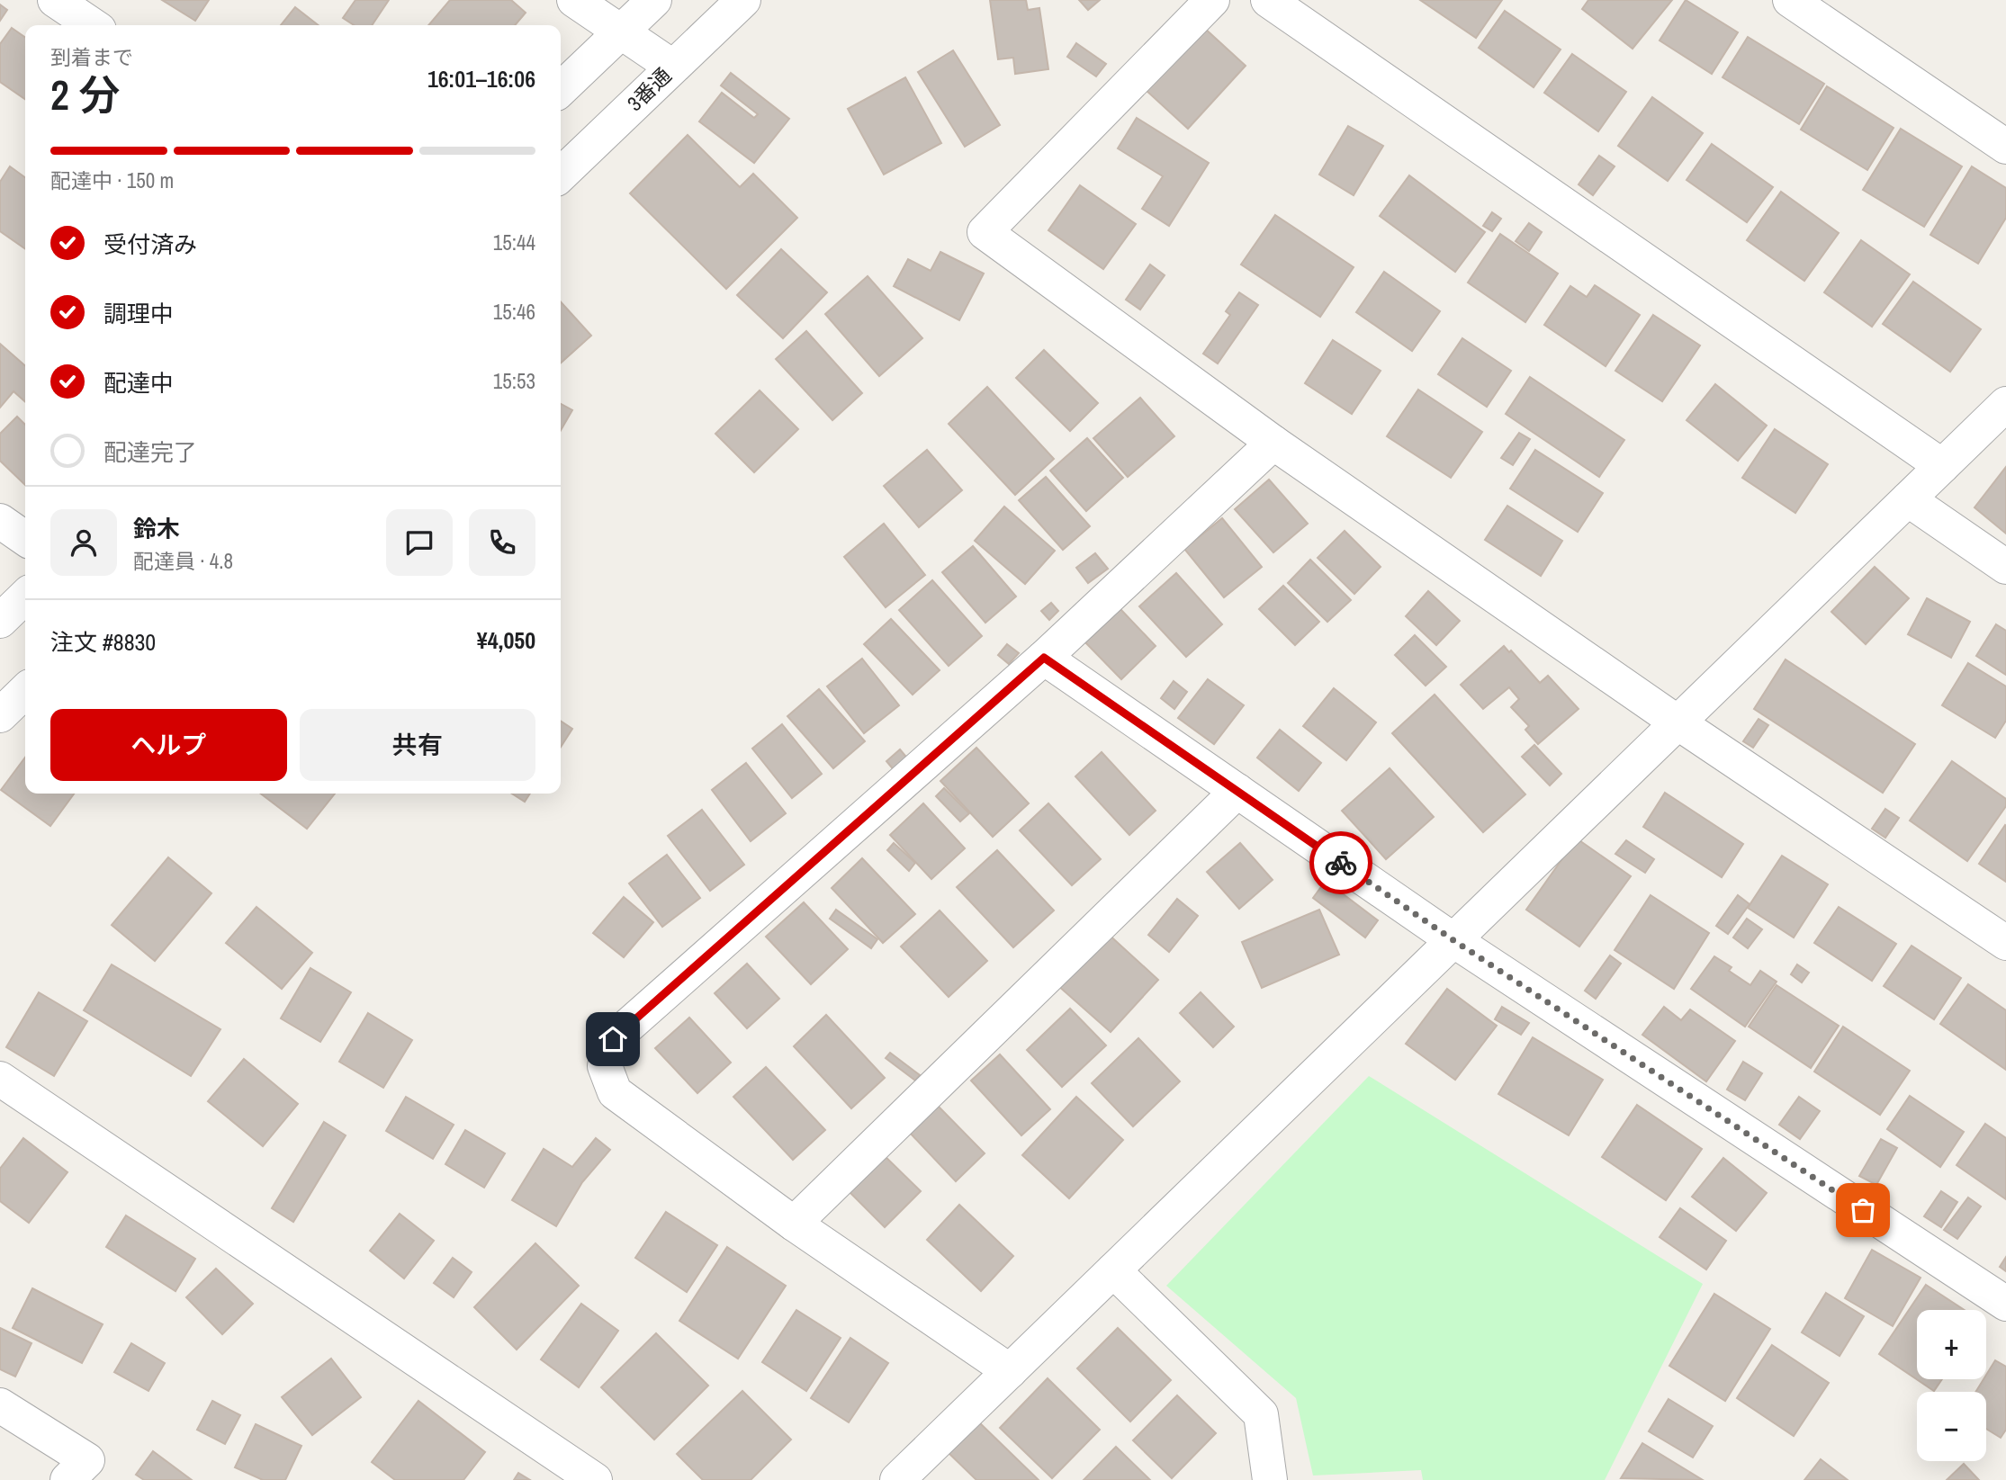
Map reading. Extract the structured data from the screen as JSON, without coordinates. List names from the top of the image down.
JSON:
{
  "streets": {
    "street": ["3番通"]
  },
  "page": {
    "heading": ["2 分", "到着まで", "16:01–16:06"],
    "panel": [
      "鈴木",
      "配達員 · 4.8",
      "注文 #8830",
      "¥4,050"
    ],
    "bar": "配達中 · 150 m",
    "list": [
      ["受付済み", "15:44"],
      ["調理中", "15:46"],
      ["配達中", "15:53"],
      "配達完了"
    ],
    "buttons": ["ヘルプ", "共有"],
    "map_buttons": ["+", "−"]
  }
}
